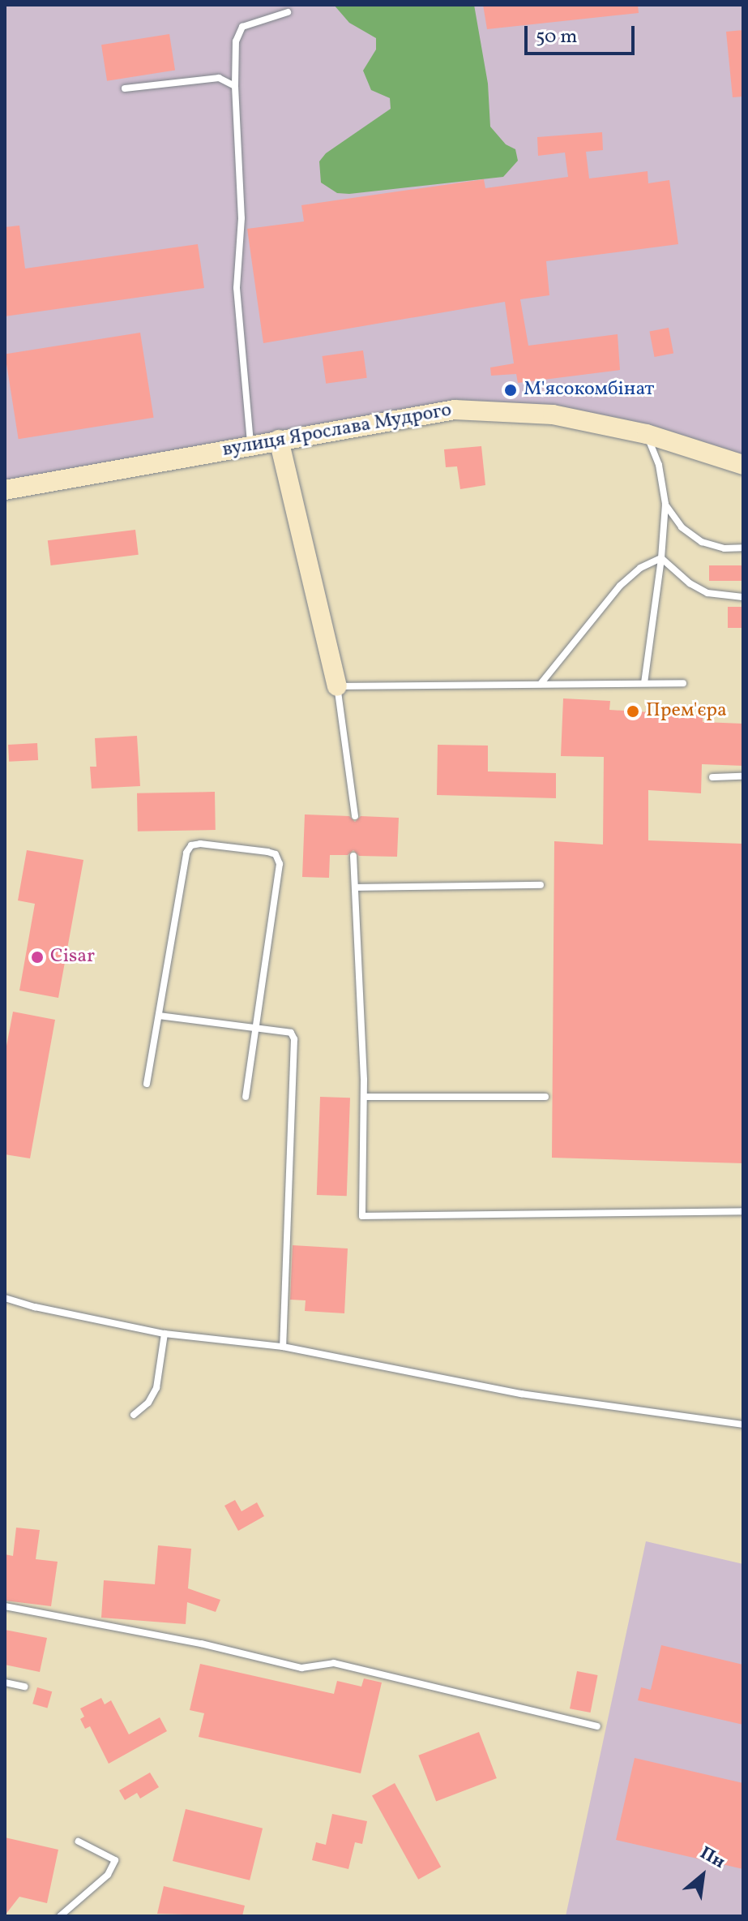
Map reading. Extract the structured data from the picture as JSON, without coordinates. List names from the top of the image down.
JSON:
{
  "streets": {
    "main road": ["вулиця Ярослава Мудрого"]
  },
  "places": ["М'ясокомбінат", "Прем'єра", "Cisar"],
  "scale_bar": "50 m",
  "north": "top right"
}
